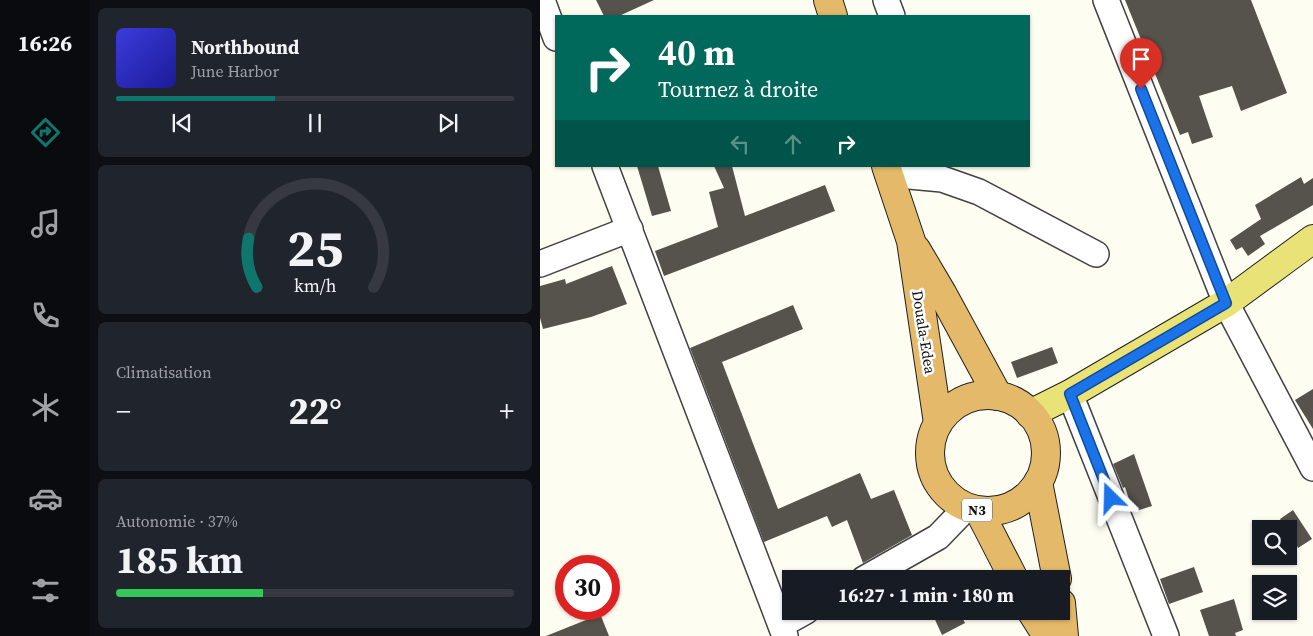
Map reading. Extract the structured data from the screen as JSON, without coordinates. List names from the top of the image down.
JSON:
{
  "streets": {
    "highway": ["Douala-Edea", "N3"]
  },
  "crossings": [
    ["Douala-Edea", "N3"]
  ],
  "page": {
    "tabs": "16:26",
    "turn": ["40 m", "Tournez à droite"],
    "song": ["Northbound", "June Harbor"],
    "tile": [
      "Climatisation",
      ["Autonomie · 37%", "185 km"]
    ],
    "heat": ["−", "22°", "+"],
    "limit": "30",
    "trip": "16:27 · 1 min · 180 m",
    "gauge": ["25", "km/h"]
  }
}
